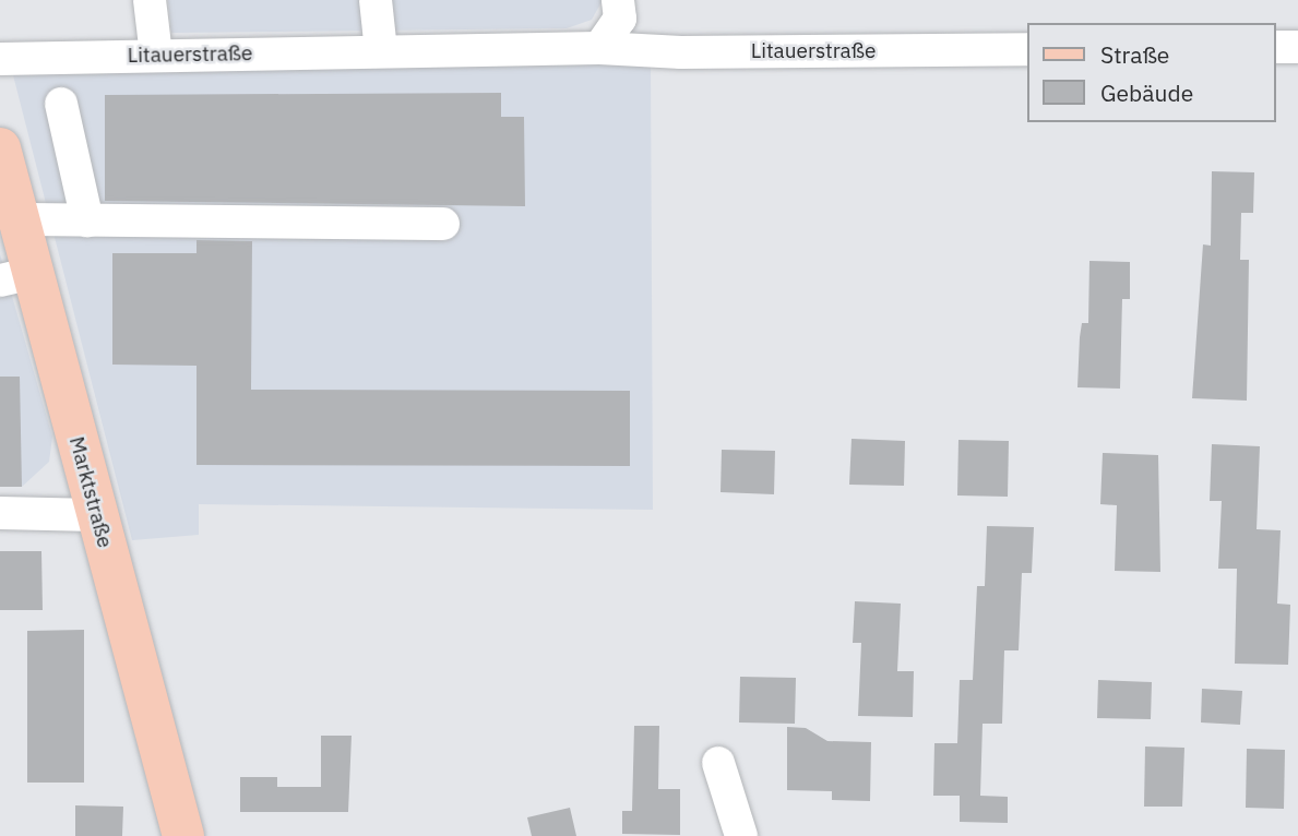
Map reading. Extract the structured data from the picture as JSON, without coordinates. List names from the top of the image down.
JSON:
{
  "streets": {
    "main road": ["Marktstraße"],
    "street": ["Litauerstraße"]
  },
  "legend": ["Straße", "Gebäude"]
}
